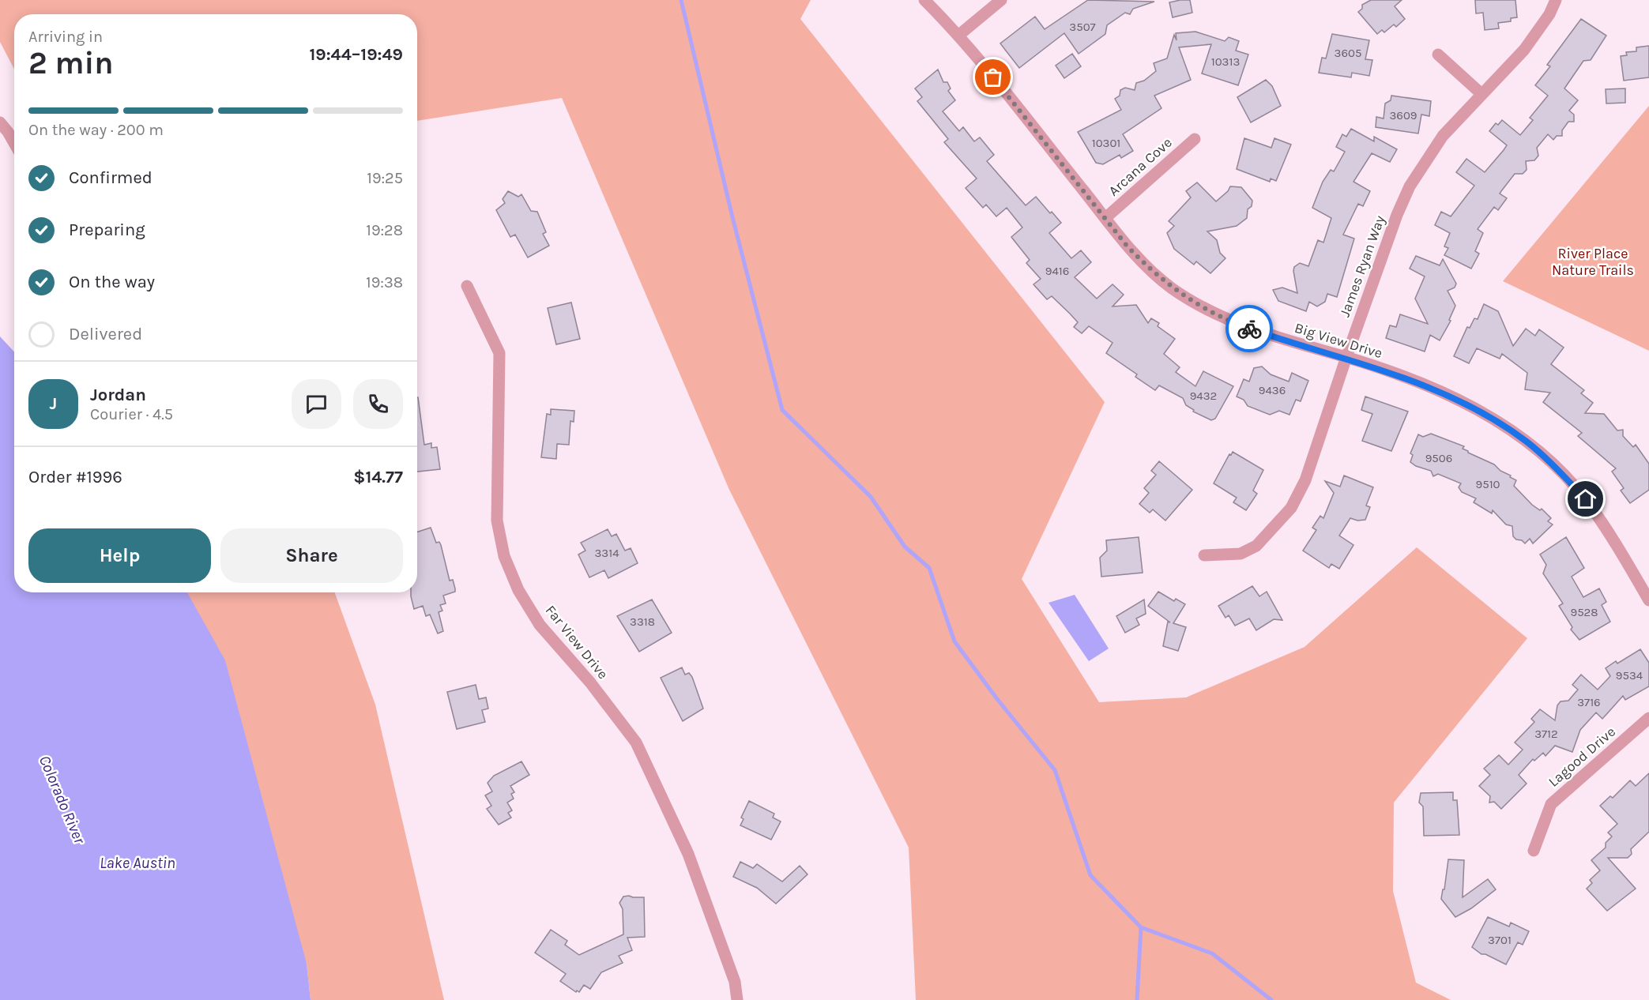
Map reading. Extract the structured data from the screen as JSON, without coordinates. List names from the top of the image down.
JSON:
{
  "streets": {
    "street": [
      "Arcana Cove",
      "James Ryan Way",
      "Big View Drive",
      "Far View Drive",
      "Lagood Drive"
    ]
  },
  "crossings": [
    ["Arcana Cove", "Big View Drive"],
    ["James Ryan Way", "Big View Drive"]
  ],
  "water": ["Colorado River", "Lake Austin"],
  "parks": ["River Place Nature Trails"],
  "house_numbers": [
    "3507",
    "3605",
    "10313",
    "3609",
    "10301",
    "9416",
    "9436",
    "9432",
    "9506",
    "9510",
    "3314",
    "9528",
    "3318",
    "9534",
    "3716",
    "3712",
    "3701"
  ],
  "page": {
    "heading": ["2 min", "Arriving in", "19:44–19:49"],
    "panel": [
      "Jordan",
      "Courier · 4.5",
      "Order #1996",
      "$14.77"
    ],
    "bar": "On the way · 200 m",
    "list": [
      ["Confirmed", "19:25"],
      ["Preparing", "19:28"],
      ["On the way", "19:38"],
      "Delivered"
    ],
    "round": "J",
    "buttons": ["Help", "Share"]
  }
}
